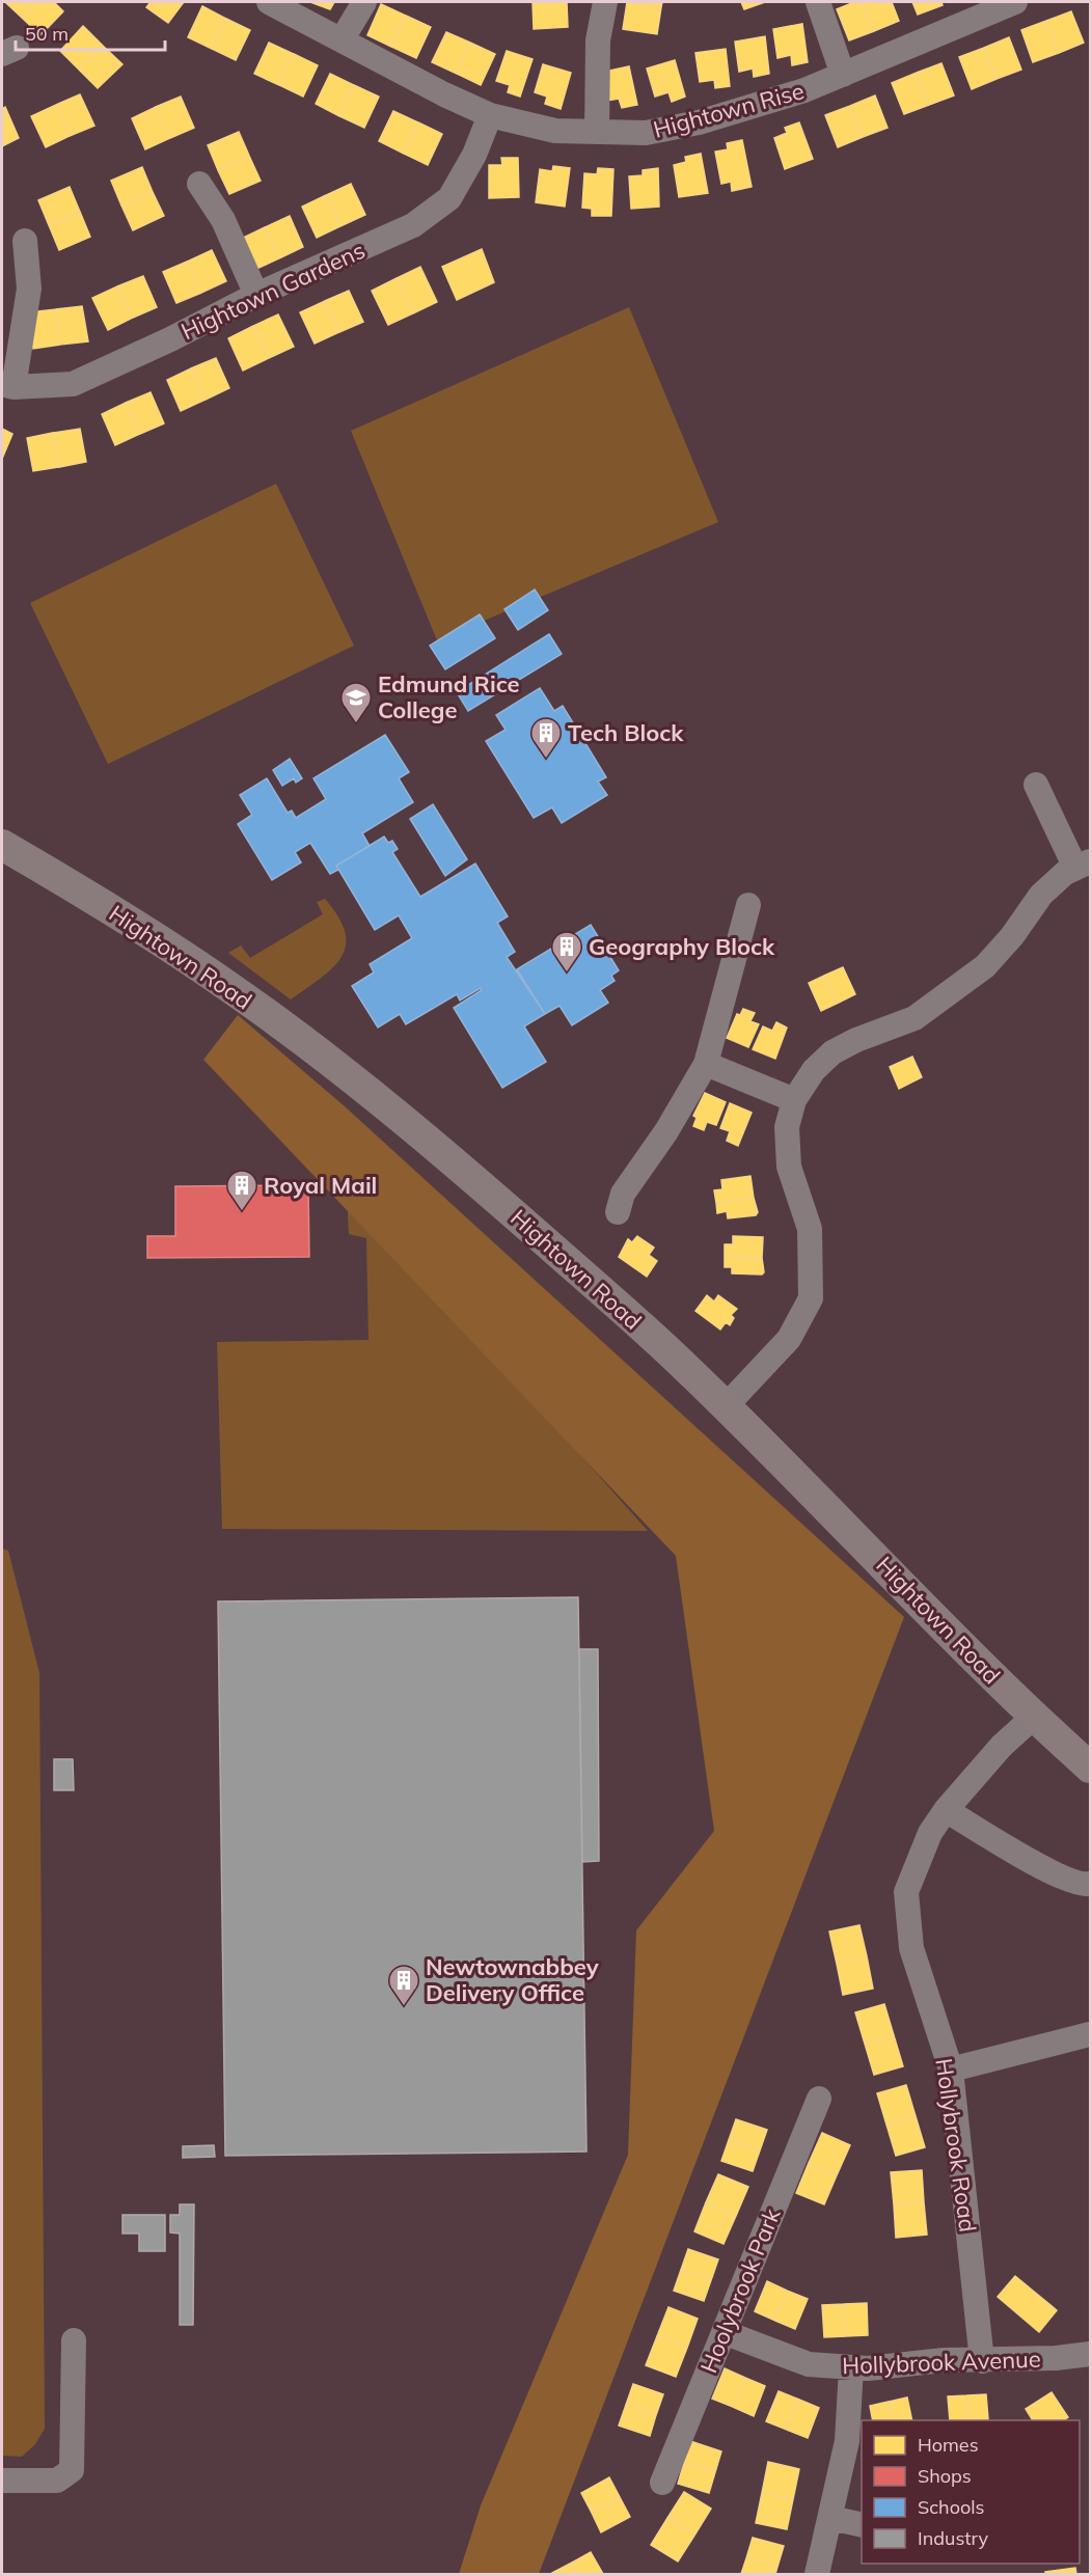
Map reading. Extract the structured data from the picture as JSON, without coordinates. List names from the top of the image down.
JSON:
{
  "streets": {
    "main road": ["Hightown Road"],
    "street": [
      "Hightown Rise",
      "Hightown Gardens",
      "Hollybrook Road",
      "Hoolybrook Park",
      "Hollybrook Avenue"
    ]
  },
  "crossings": [
    ["Hightown Rise", "Hightown Gardens"],
    ["Hightown Road", "Hollybrook Road"],
    ["Hollybrook Road", "Hollybrook Avenue"],
    ["Hoolybrook Park", "Hollybrook Avenue"]
  ],
  "places": {
    "school or university": ["Edmund Rice College"],
    "building": [
      "Tech Block",
      "Geography Block",
      "Royal Mail",
      "Newtownabbey Delivery Office"
    ]
  },
  "legend": [
    "Homes",
    "Shops",
    "Schools",
    "Industry"
  ],
  "scale_bar": "50 m"
}
